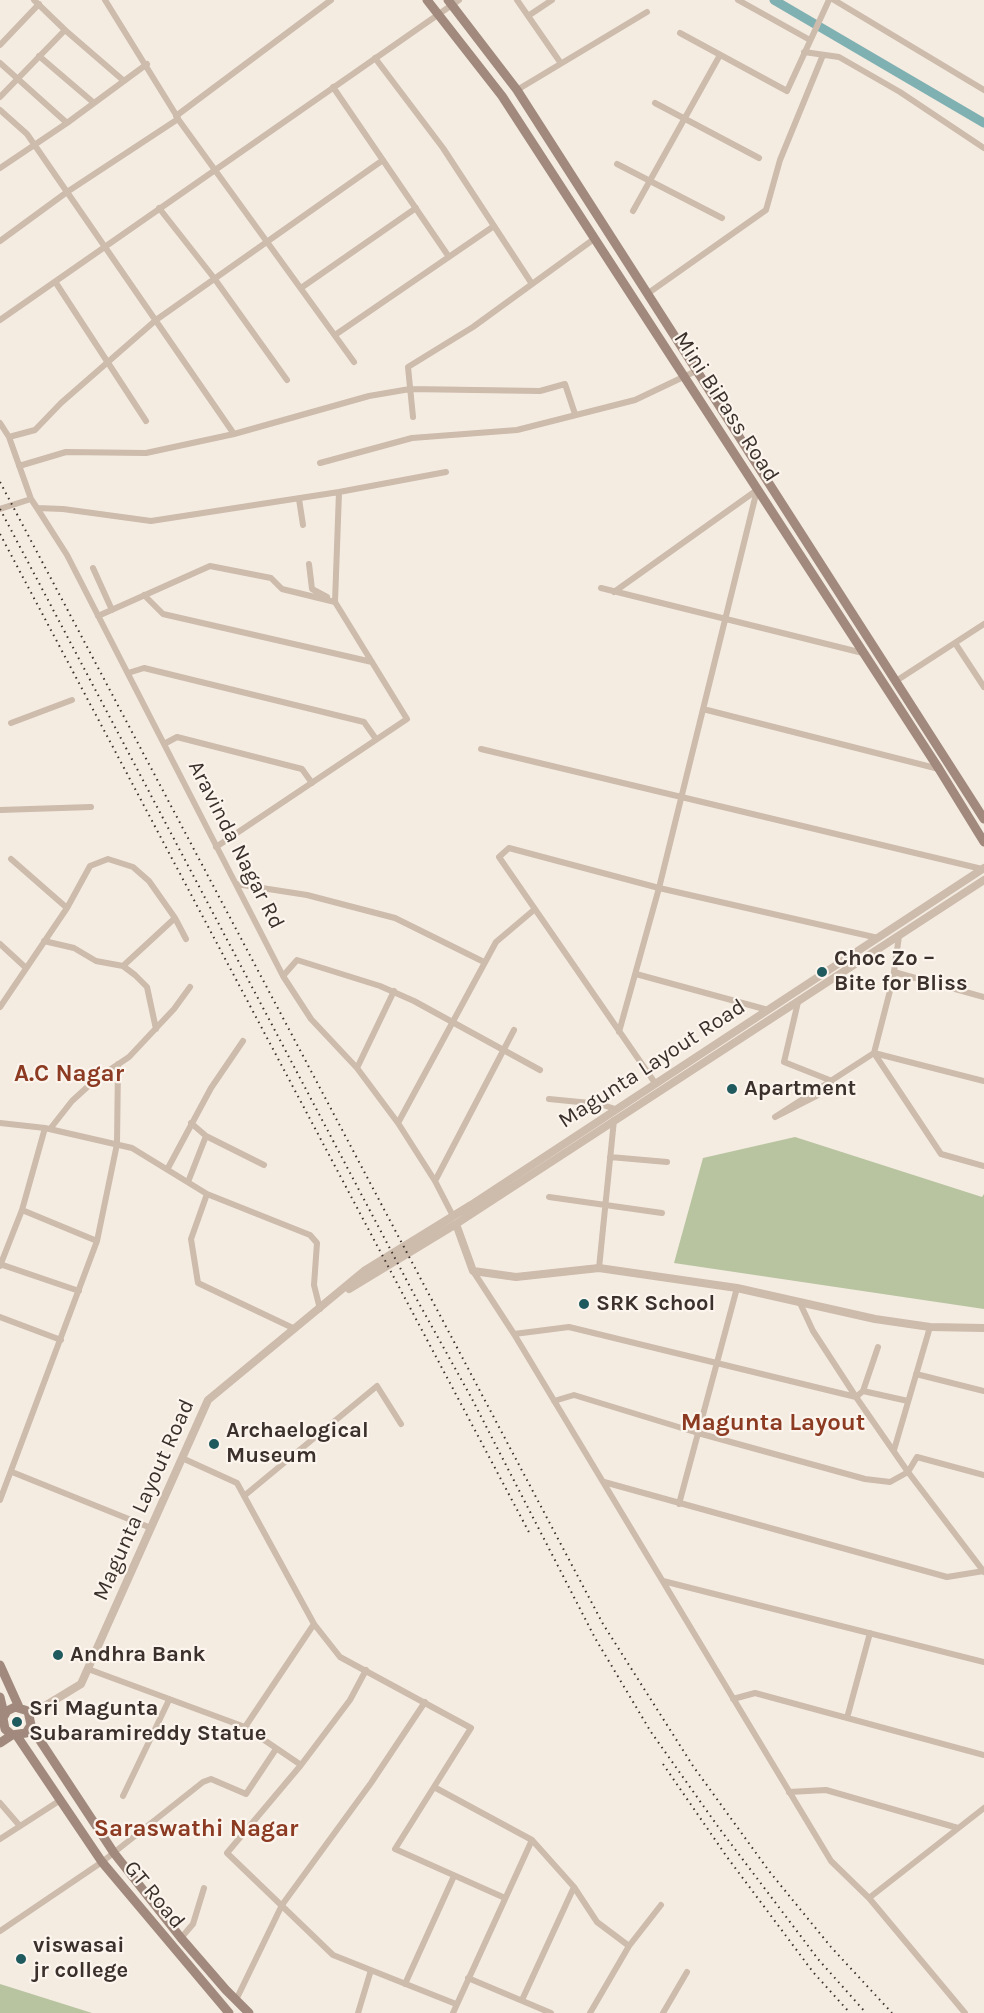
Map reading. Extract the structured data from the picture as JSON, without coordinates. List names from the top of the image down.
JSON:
{
  "streets": {
    "main road": ["Mini BiPass Road", "GT Road"],
    "street": ["Aravinda Nagar Rd", "Magunta Layout Road"]
  },
  "crossings": [
    ["Aravinda Nagar Rd", "Magunta Layout Road"],
    ["Magunta Layout Road", "GT Road"]
  ],
  "districts": ["A.C Nagar", "Magunta Layout", "Saraswathi Nagar"],
  "places": [
    "Choc Zo – Bite for Bliss",
    "Apartment",
    "SRK School",
    "Archaelogical Museum",
    "Andhra Bank",
    "Sri Magunta Subaramireddy Statue",
    "viswasai jr college"
  ]
}
